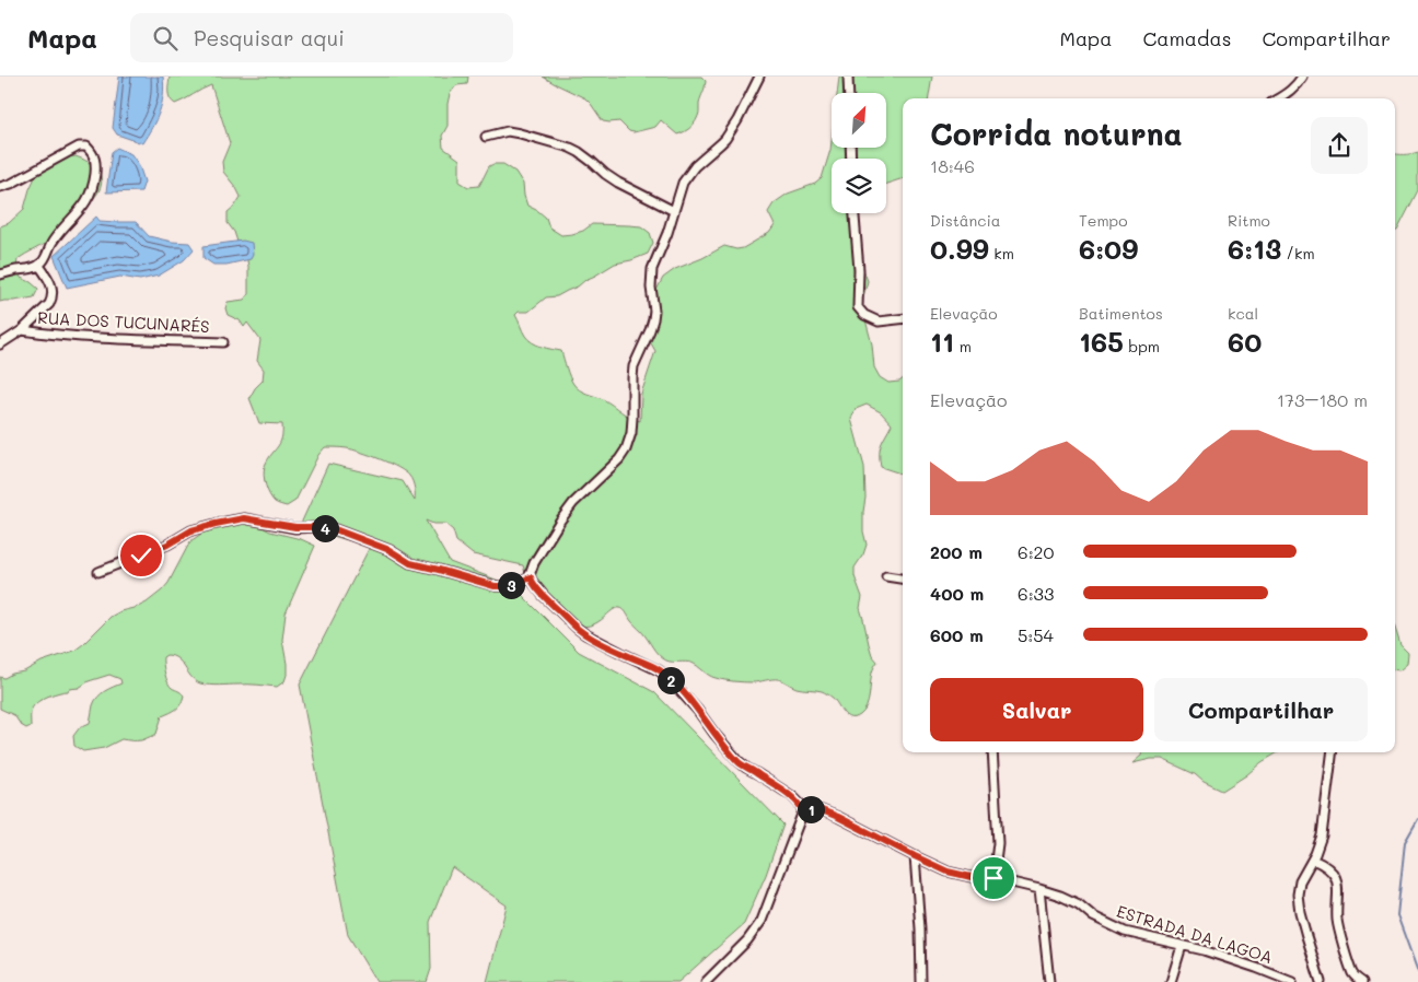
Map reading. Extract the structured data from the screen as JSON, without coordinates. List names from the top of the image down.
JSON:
{
  "streets": {
    "street": ["RUA DOS TUCUNARÉS", "ESTRADA DA LAGOA"]
  },
  "north": "top right",
  "page": {
    "header": "Mapa",
    "search": "Pesquisar aqui",
    "nav": ["Mapa", "Camadas", "Compartilhar"],
    "heading": ["Corrida noturna", "18:46"],
    "stats": [
      ["Distância", "0.99 km"],
      ["Tempo", "6:09"],
      ["Ritmo", "6:13 /km"],
      ["Elevação", "11 m"],
      ["Batimentos", "165 bpm"],
      ["kcal", "60"]
    ],
    "chart": ["Elevação", "173–180 m"],
    "pins": [
      "4",
      "3",
      "2",
      "1"
    ],
    "list": [
      {
        "name": "200 m",
        "note": "6:20"
      },
      {
        "name": "400 m",
        "note": "6:33"
      },
      {
        "name": "600 m",
        "note": "5:54"
      }
    ],
    "buttons": ["Salvar", "Compartilhar"]
  }
}
